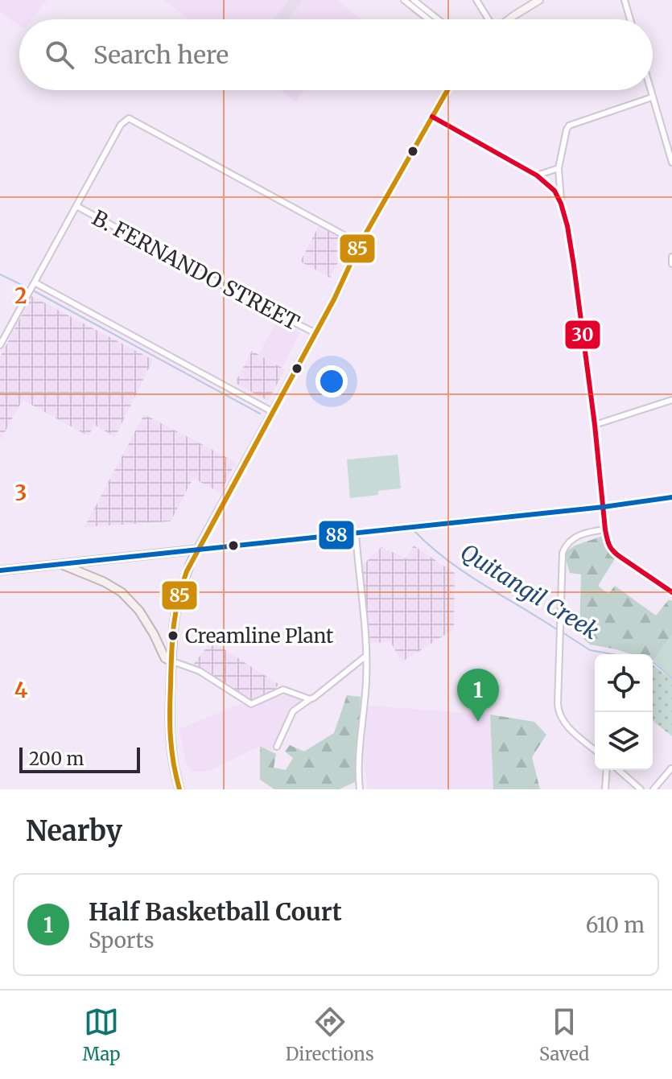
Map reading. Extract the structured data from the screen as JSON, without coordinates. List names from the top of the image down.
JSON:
{
  "streets": {
    "street": ["B. FERNANDO STREET"]
  },
  "water": ["Quitangil Creek"],
  "places": ["Creamline Plant"],
  "lines": ["transit line 85", "transit line 30", "transit line 88"],
  "scale_bar": "200 m",
  "page": {
    "search": "Search here",
    "pins": "1",
    "scale": "200 m",
    "heading": "Nearby",
    "list": [
      {
        "mark": "1",
        "name": "Half Basketball Court",
        "note": "Sports",
        "value": "610 m"
      }
    ],
    "nav": ["Map", "Directions", "Saved"]
  },
  "grid": {
    "rows": ["2", "3", "4"]
  }
}
